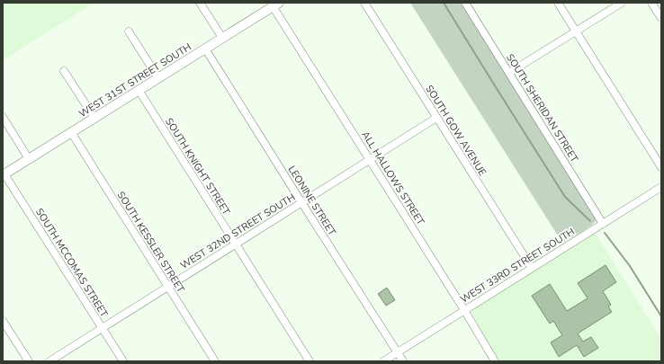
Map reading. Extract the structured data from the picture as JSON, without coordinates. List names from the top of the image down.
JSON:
{
  "streets": {
    "street": [
      "WEST 31ST STREET SOUTH",
      "SOUTH SHERIDAN STREET",
      "SOUTH GOW AVENUE",
      "SOUTH KNIGHT STREET",
      "ALL HALLOWS STREET",
      "LEONINE STREET",
      "WEST 32ND STREET SOUTH",
      "SOUTH KESSLER STREET",
      "SOUTH MCCOMAS STREET",
      "WEST 33RD STREET SOUTH"
    ]
  },
  "crossings": [
    ["WEST 31ST STREET SOUTH", "SOUTH KNIGHT STREET"],
    ["WEST 31ST STREET SOUTH", "ALL HALLOWS STREET"],
    ["WEST 31ST STREET SOUTH", "LEONINE STREET"],
    ["WEST 31ST STREET SOUTH", "SOUTH KESSLER STREET"],
    ["WEST 31ST STREET SOUTH", "SOUTH MCCOMAS STREET"],
    ["SOUTH SHERIDAN STREET", "WEST 33RD STREET SOUTH"],
    ["SOUTH GOW AVENUE", "WEST 32ND STREET SOUTH"],
    ["SOUTH GOW AVENUE", "WEST 33RD STREET SOUTH"],
    ["SOUTH KNIGHT STREET", "WEST 32ND STREET SOUTH"],
    ["ALL HALLOWS STREET", "WEST 32ND STREET SOUTH"],
    ["ALL HALLOWS STREET", "WEST 33RD STREET SOUTH"],
    ["LEONINE STREET", "WEST 32ND STREET SOUTH"],
    ["LEONINE STREET", "WEST 33RD STREET SOUTH"],
    ["WEST 32ND STREET SOUTH", "SOUTH KESSLER STREET"],
    ["WEST 32ND STREET SOUTH", "SOUTH MCCOMAS STREET"]
  ]
}
